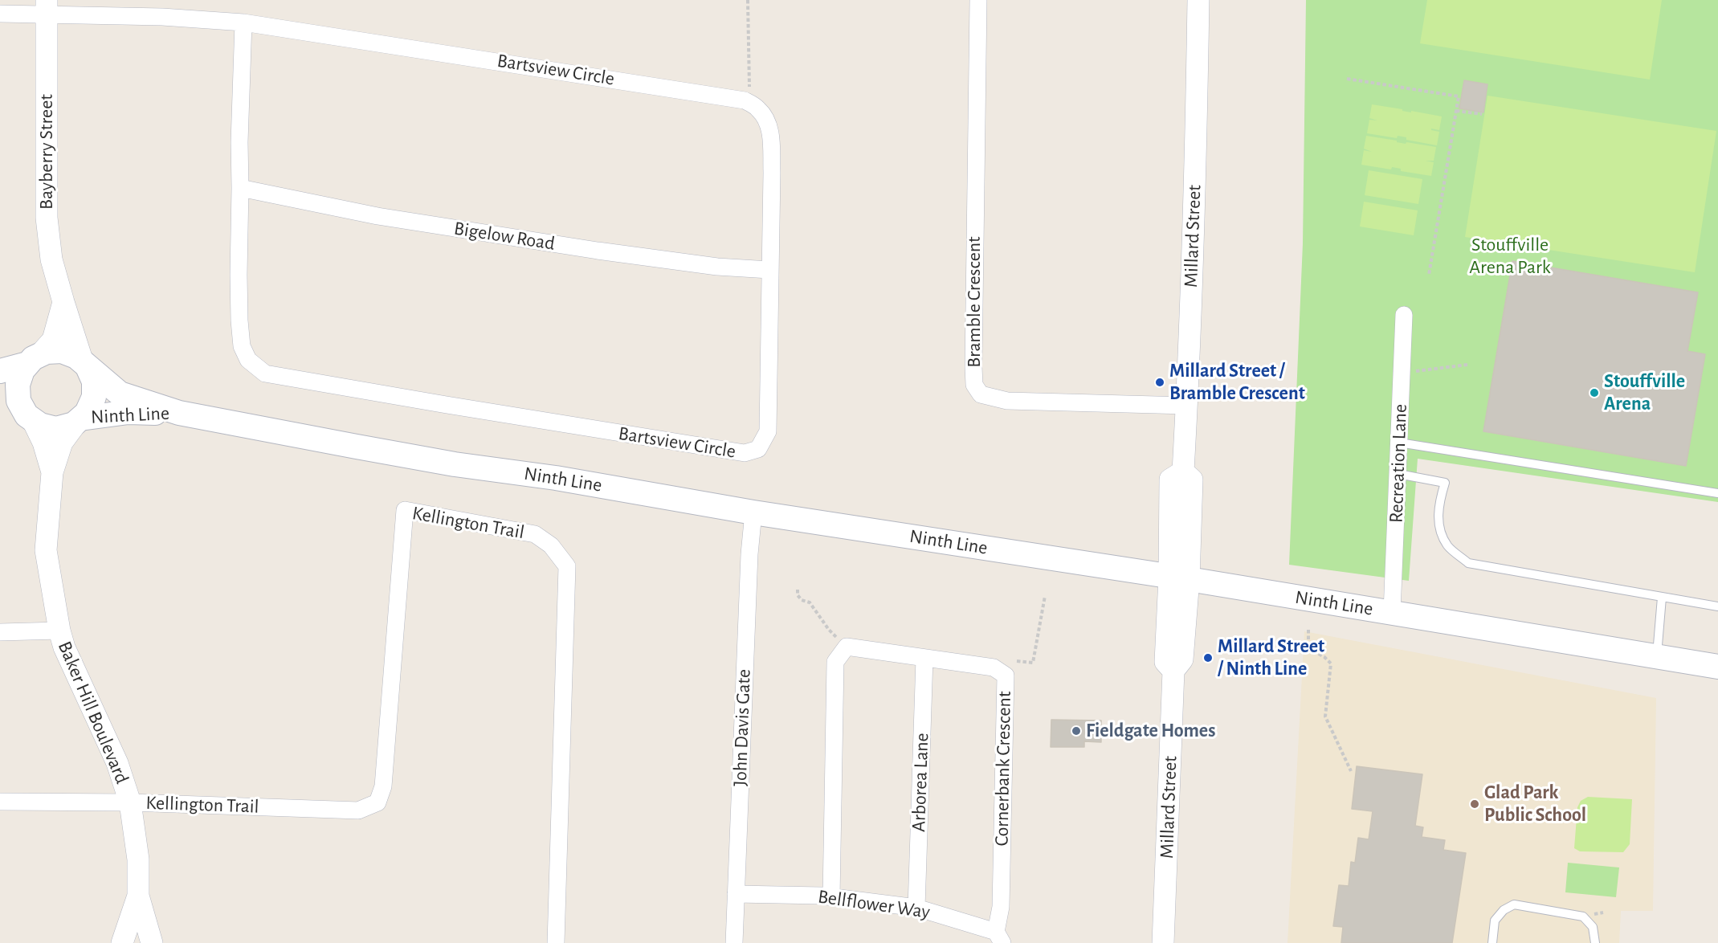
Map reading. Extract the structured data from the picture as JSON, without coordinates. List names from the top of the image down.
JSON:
{
  "streets": {
    "main road": ["Ninth Line"],
    "street": [
      "Bartsview Circle",
      "Bayberry Street",
      "Bigelow Road",
      "Millard Street",
      "Bramble Crescent",
      "Recreation Lane",
      "Kellington Trail",
      "Baker Hill Boulevard",
      "John Davis Gate",
      "Cornerbank Crescent",
      "Arborea Lane",
      "Bellflower Way"
    ]
  },
  "crossings": [
    ["Bartsview Circle", "Bayberry Street"],
    ["Bartsview Circle", "Bigelow Road"],
    ["Bayberry Street", "Ninth Line"],
    ["Bayberry Street", "Baker Hill Boulevard"],
    ["Millard Street", "Bramble Crescent"],
    ["Millard Street", "Ninth Line"],
    ["Ninth Line", "Recreation Lane"],
    ["Ninth Line", "Baker Hill Boulevard"],
    ["Ninth Line", "John Davis Gate"],
    ["Kellington Trail", "Baker Hill Boulevard"],
    ["John Davis Gate", "Bellflower Way"],
    ["Cornerbank Crescent", "Arborea Lane"],
    ["Cornerbank Crescent", "Bellflower Way"],
    ["Arborea Lane", "Bellflower Way"]
  ],
  "parks": ["Stouffville Arena Park"],
  "places": [
    "Millard Street / Bramble Crescent",
    "Stouffville Arena",
    "Millard Street / Ninth Line",
    "Fieldgate Homes",
    "Glad Park Public School"
  ]
}
